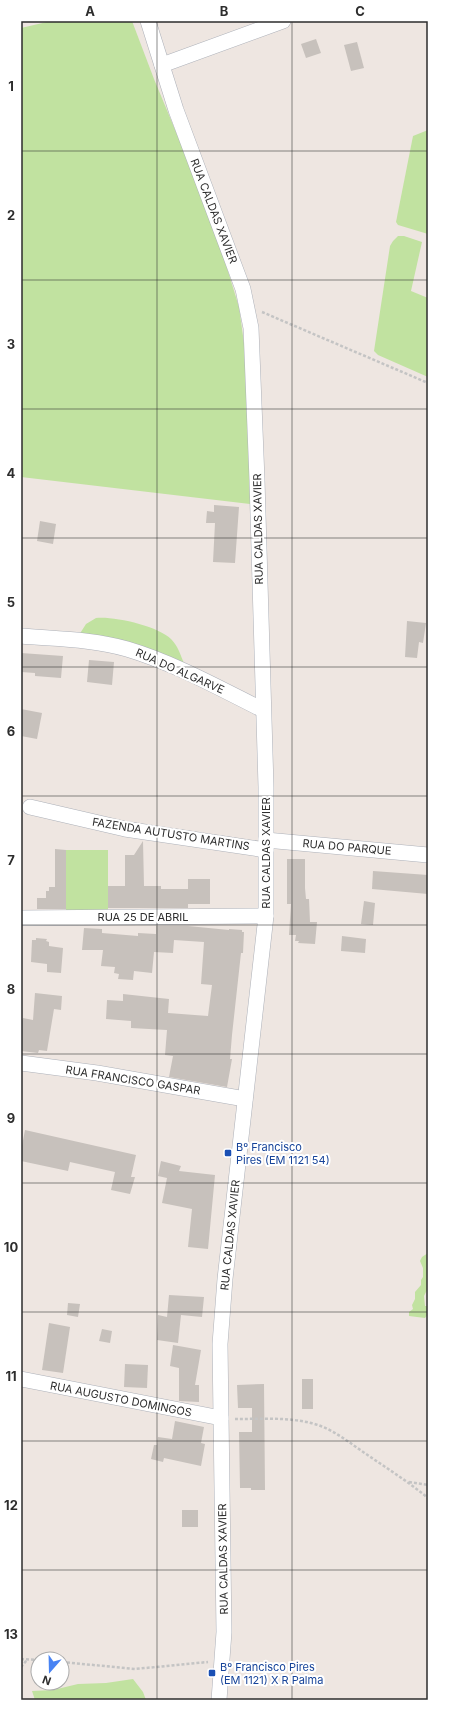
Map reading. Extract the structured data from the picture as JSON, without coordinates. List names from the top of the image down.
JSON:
{
  "streets": {
    "street": [
      "RUA CALDAS XAVIER",
      "RUA DO ALGARVE",
      "FAZENDA AUTUSTO MARTINS",
      "RUA DO PARQUE",
      "RUA 25 DE ABRIL",
      "RUA FRANCISCO GASPAR",
      "RUA AUGUSTO DOMINGOS"
    ]
  },
  "crossings": [
    ["RUA CALDAS XAVIER", "RUA DO ALGARVE"],
    ["RUA CALDAS XAVIER", "FAZENDA AUTUSTO MARTINS"],
    ["RUA CALDAS XAVIER", "RUA DO PARQUE"],
    ["RUA CALDAS XAVIER", "RUA 25 DE ABRIL"],
    ["RUA CALDAS XAVIER", "RUA FRANCISCO GASPAR"],
    ["RUA CALDAS XAVIER", "RUA AUGUSTO DOMINGOS"],
    ["FAZENDA AUTUSTO MARTINS", "RUA DO PARQUE"]
  ],
  "places": {
    "transit": ["Bº Francisco Pires (EM 1121 54)", "Bº Francisco Pires (EM 1121) X R Palma"]
  },
  "north": "bottom",
  "grid": {
    "columns": ["A", "B", "C"],
    "rows": [
      "1",
      "2",
      "3",
      "4",
      "5",
      "6",
      "7",
      "8",
      "9",
      "10",
      "11",
      "12",
      "13"
    ]
  }
}
